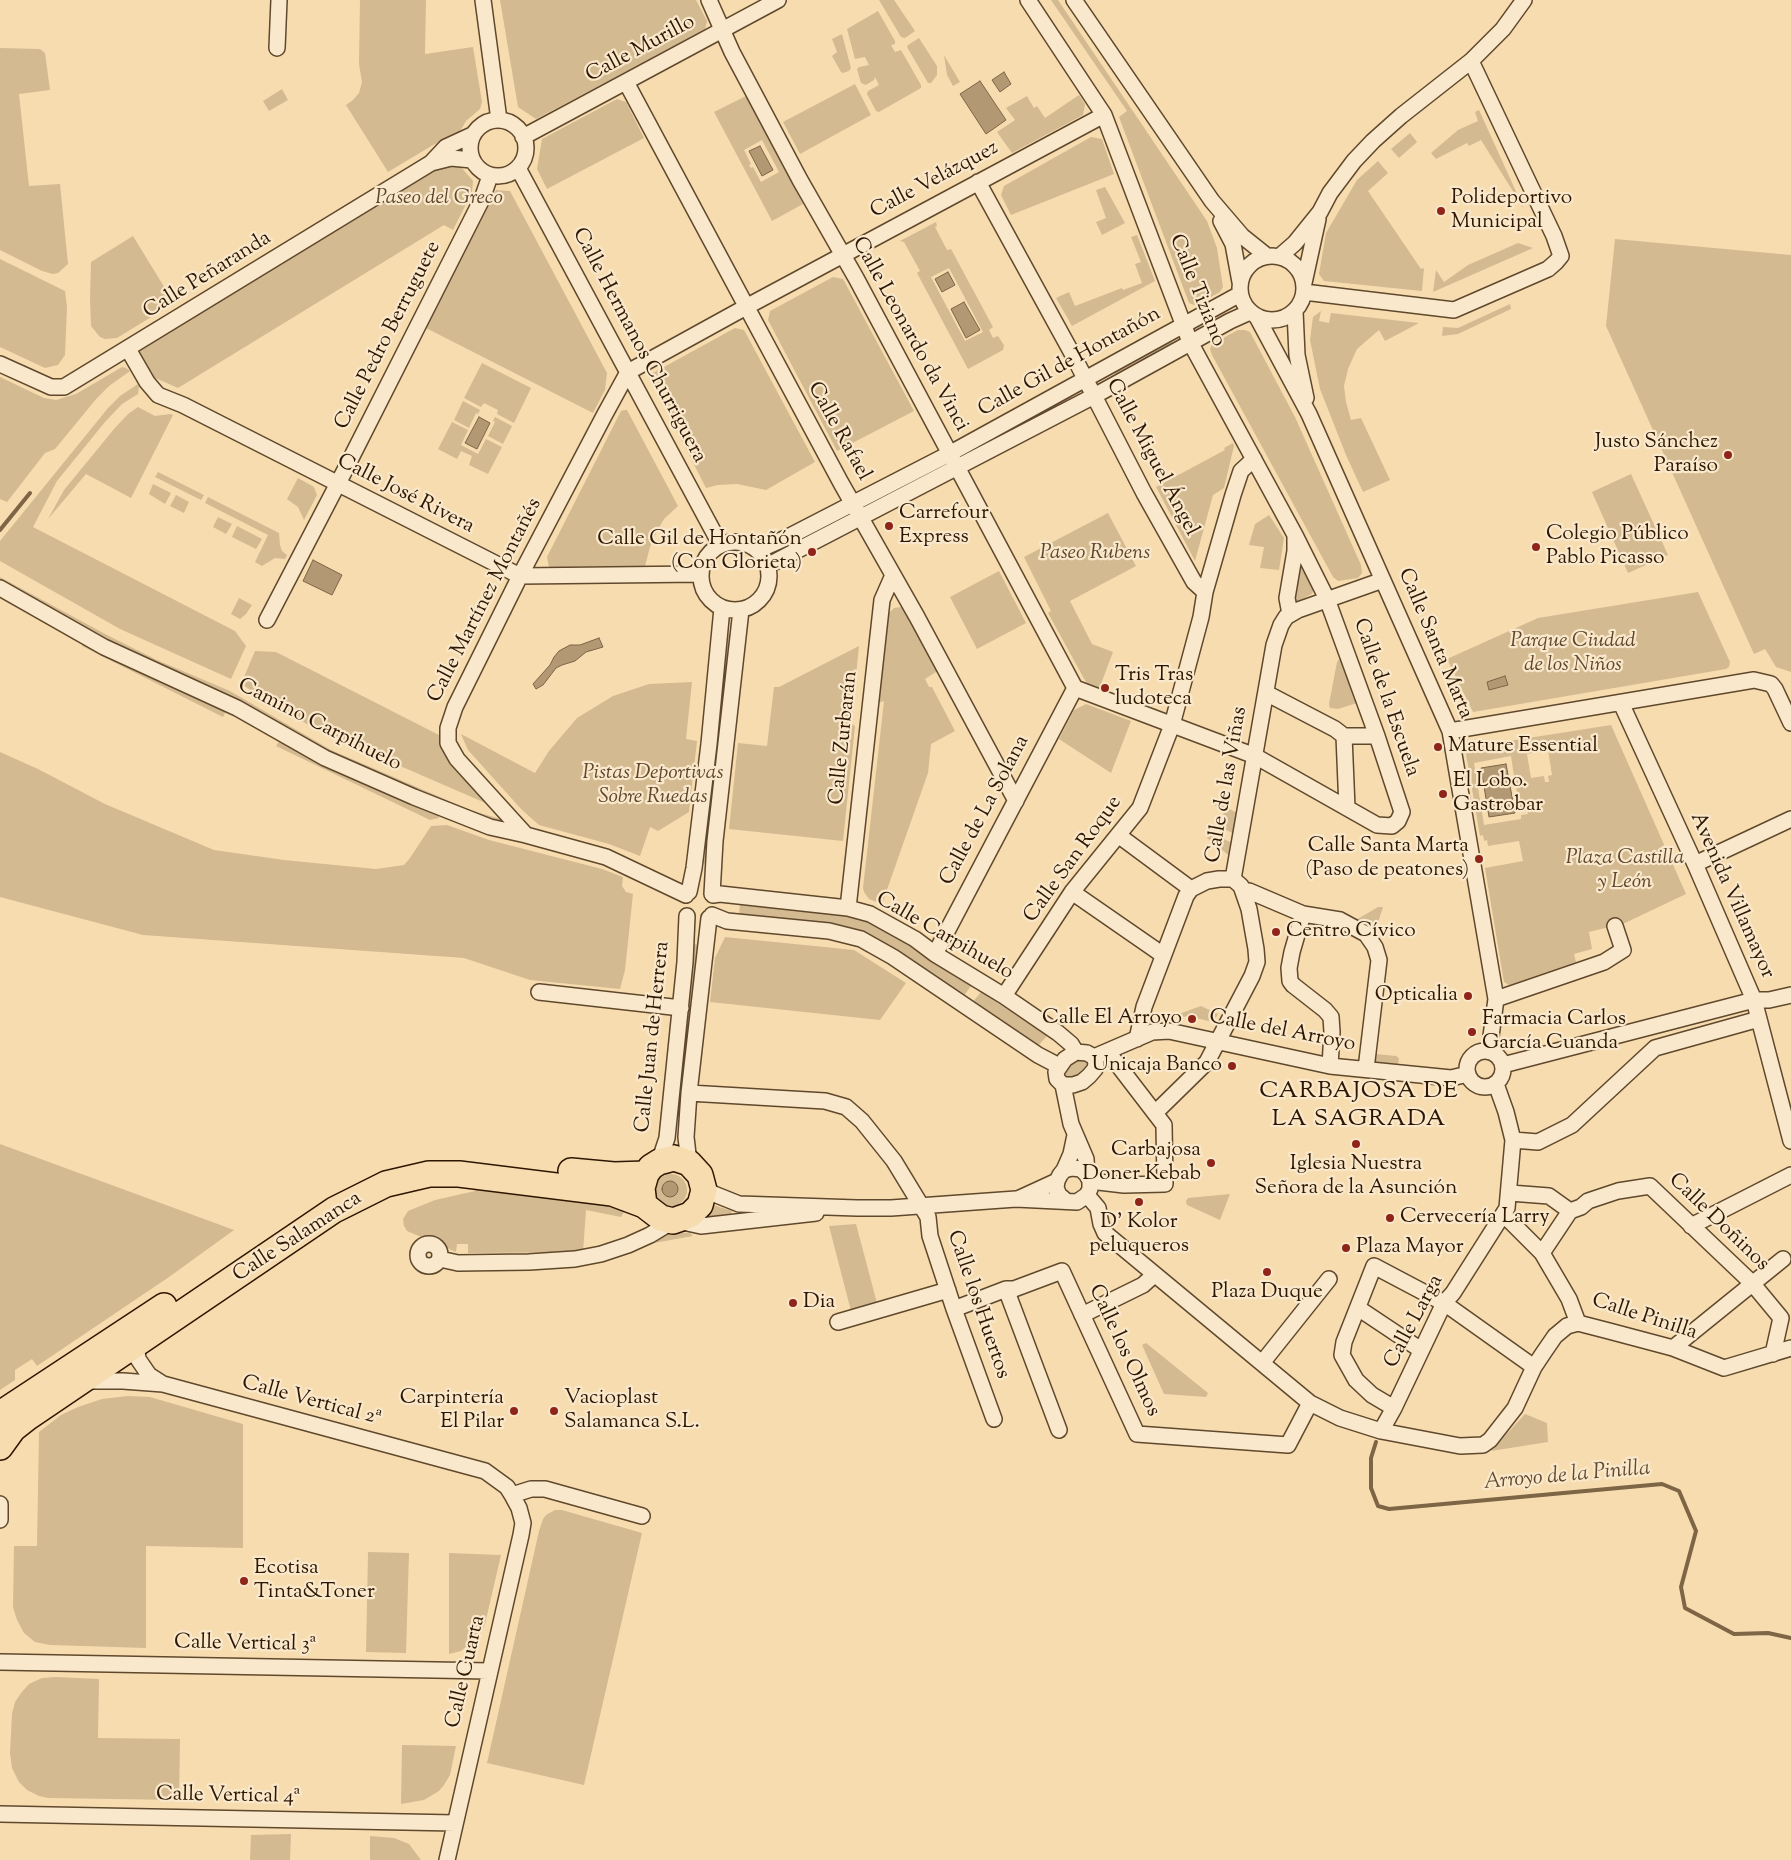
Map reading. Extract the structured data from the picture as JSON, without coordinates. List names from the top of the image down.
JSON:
{
  "streets": {
    "main road": ["Calle Salamanca"],
    "street": [
      "Calle Murillo",
      "Calle Velázquez",
      "Calle Peñaranda",
      "Calle Tiziano",
      "Calle Leonardo da Vinci",
      "Calle Pedro Berruguete",
      "Calle Hermanos Churriguera",
      "Calle Gil de Hontañón",
      "Calle Rafael",
      "Calle Miguel Ángel",
      "Calle José Rivera",
      "Calle Martínez Montañés",
      "Calle Santa Marta",
      "Calle de la Escuela",
      "Camino Carpihuelo",
      "Calle Zurbarán",
      "Calle de las Viñas",
      "Calle de La Solana",
      "Calle San Roque",
      "Avenida Villamayor",
      "Calle Carpihuelo",
      "Calle del Arroyo",
      "Calle Juan de Herrera",
      "Calle Doñinos",
      "Calle los Huertos",
      "Calle Pinilla",
      "Calle Larga",
      "Calle los Olmos",
      "Calle Vertical 2ª",
      "Calle Vertical 3ª",
      "Calle Cuarta",
      "Calle Vertical 4ª"
    ]
  },
  "crossings": [
    ["Calle Murillo", "Calle Peñaranda"],
    ["Calle Murillo", "Calle Leonardo da Vinci"],
    ["Calle Murillo", "Calle Pedro Berruguete"],
    ["Calle Murillo", "Calle Hermanos Churriguera"],
    ["Calle Murillo", "Calle Rafael"],
    ["Calle Velázquez", "Calle Tiziano"],
    ["Calle Velázquez", "Calle Leonardo da Vinci"],
    ["Calle Velázquez", "Calle Hermanos Churriguera"],
    ["Calle Velázquez", "Calle Rafael"],
    ["Calle Velázquez", "Calle Miguel Ángel"],
    ["Calle Velázquez", "Calle Martínez Montañés"],
    ["Calle Peñaranda", "Calle Pedro Berruguete"],
    ["Calle Peñaranda", "Calle Hermanos Churriguera"],
    ["Calle Peñaranda", "Calle José Rivera"],
    ["Calle Tiziano", "Calle Gil de Hontañón"],
    ["Calle Tiziano", "Calle de la Escuela"],
    ["Calle Tiziano", "Calle San Roque"],
    ["Calle Leonardo da Vinci", "Calle Gil de Hontañón"],
    ["Calle Leonardo da Vinci", "Calle de La Solana"],
    ["Calle Pedro Berruguete", "Calle Hermanos Churriguera"],
    ["Calle Pedro Berruguete", "Calle José Rivera"],
    ["Calle Hermanos Churriguera", "Calle Gil de Hontañón"],
    ["Calle Hermanos Churriguera", "Calle José Rivera"],
    ["Calle Hermanos Churriguera", "Calle Martínez Montañés"],
    ["Calle Gil de Hontañón", "Calle Rafael"],
    ["Calle Gil de Hontañón", "Calle Miguel Ángel"],
    ["Calle Gil de Hontañón", "Calle José Rivera"],
    ["Calle Gil de Hontañón", "Calle Santa Marta"],
    ["Calle Rafael", "Calle Zurbarán"],
    ["Calle Rafael", "Calle de La Solana"],
    ["Calle Miguel Ángel", "Calle San Roque"],
    ["Calle José Rivera", "Calle Martínez Montañés"],
    ["Calle Martínez Montañés", "Camino Carpihuelo"],
    ["Calle Santa Marta", "Calle del Arroyo"],
    ["Calle Santa Marta", "Calle Larga"],
    ["Camino Carpihuelo", "Calle Carpihuelo"],
    ["Camino Carpihuelo", "Calle Juan de Herrera"],
    ["Calle Zurbarán", "Calle Carpihuelo"],
    ["Calle de las Viñas", "Calle del Arroyo"],
    ["Calle de La Solana", "Calle Carpihuelo"],
    ["Calle San Roque", "Calle Carpihuelo"],
    ["Calle Carpihuelo", "Calle del Arroyo"],
    ["Calle Carpihuelo", "Calle Juan de Herrera"],
    ["Calle del Arroyo", "Calle Larga"],
    ["Calle Juan de Herrera", "Calle Salamanca"],
    ["Calle Juan de Herrera", "Calle los Huertos"],
    ["Calle Doñinos", "Calle Pinilla"],
    ["Calle Salamanca", "Calle los Huertos"],
    ["Calle Salamanca", "Calle Vertical 2ª"],
    ["Calle Pinilla", "Calle Larga"],
    ["Calle Vertical 2ª", "Calle Cuarta"],
    ["Calle Vertical 3ª", "Calle Cuarta"],
    ["Calle Cuarta", "Calle Vertical 4ª"]
  ],
  "districts": ["CARBAJOSA DE LA SAGRADA"],
  "water": ["Arroyo de la Pinilla"],
  "parks": [
    "Paseo del Greco",
    "Paseo Rubens",
    "Parque Ciudad de los Niños",
    "Pistas Deportivas Sobre Ruedas",
    "Plaza Castilla y León"
  ],
  "places": [
    "Polideportivo Municipal",
    "Justo Sánchez Paraíso",
    "Carrefour Express",
    "Colegio Público Pablo Picasso",
    "Calle Gil de Hontañón (Con Glorieta)",
    "Tris Tras ludoteca",
    "Mature Essential",
    "El Lobo. Gastrobar",
    "Calle Santa Marta (Paso de peatones)",
    "Centro Cívico",
    "Opticalia",
    "Calle El Arroyo",
    "Farmacia Carlos García Cuanda",
    "Unicaja Banco",
    "Iglesia Nuestra Señora de la Asunción",
    "Carbajosa Doner Kebab",
    "D' Kolor peluqueros",
    "Cervecería Larry",
    "Plaza Mayor",
    "Plaza Duque",
    "Dia",
    "Carpintería El Pilar",
    "Vacioplast Salamanca S.L.",
    "Ecotisa Tinta&Toner"
  ]
}
